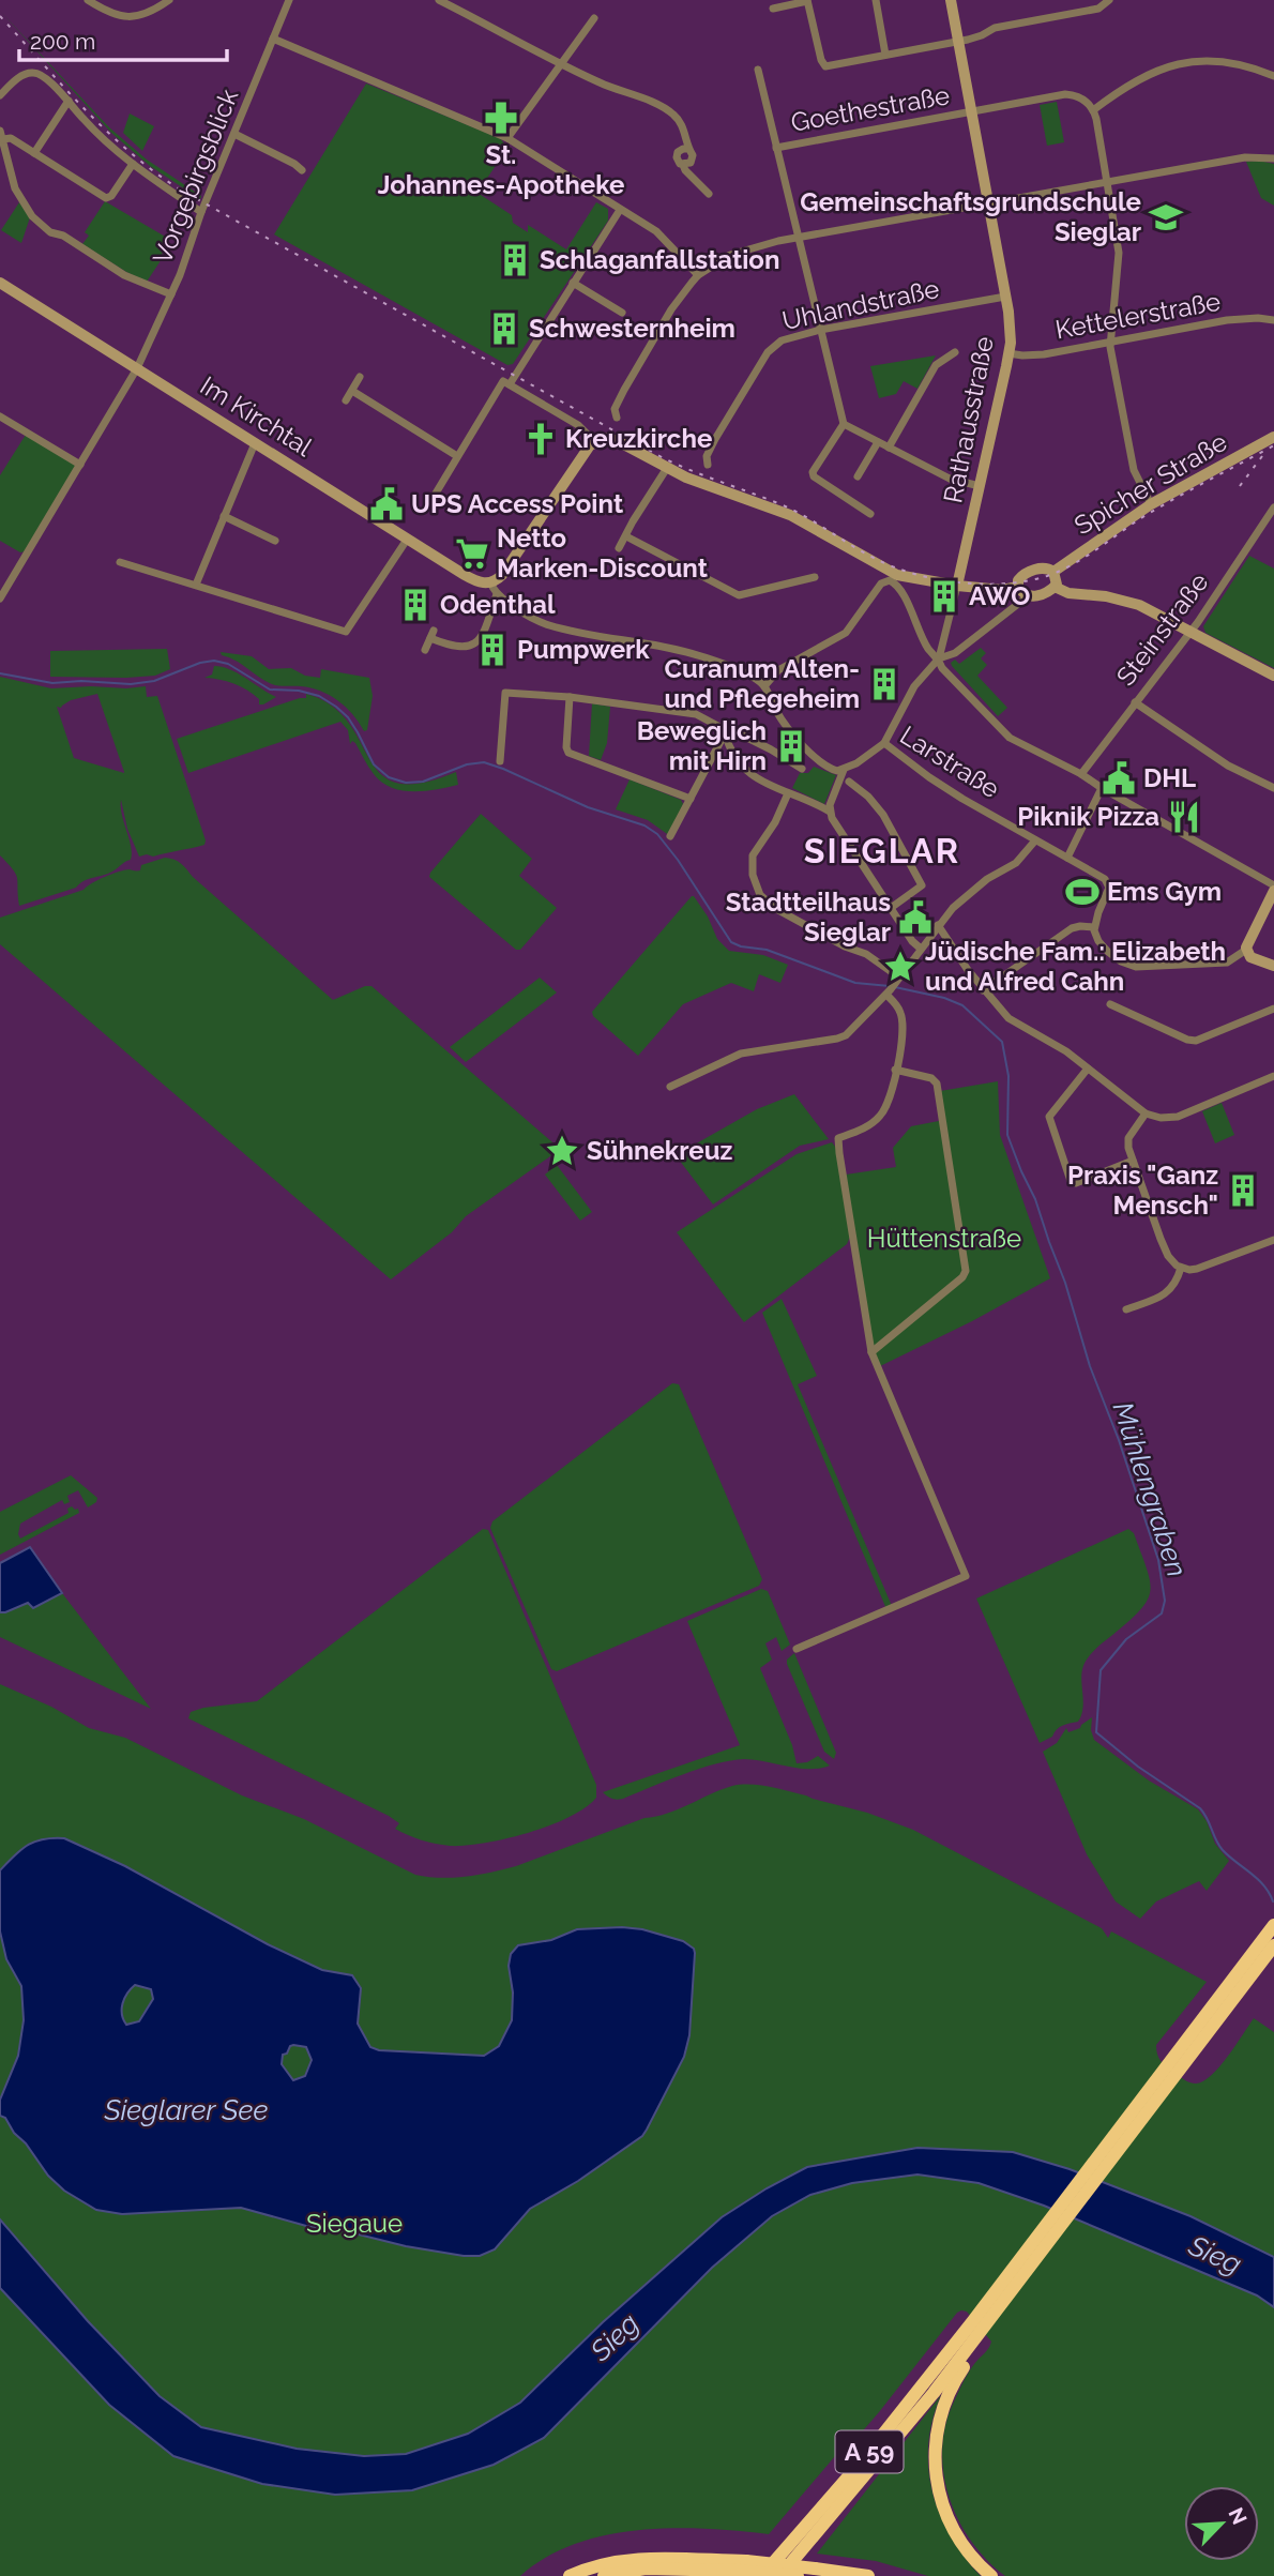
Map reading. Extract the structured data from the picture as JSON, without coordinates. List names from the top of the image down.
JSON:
{
  "streets": {
    "highway": ["A 59"],
    "street": [
      "Goethestraße",
      "Vorgebirgsblick",
      "Uhlandstraße",
      "Kettelerstraße",
      "Im Kirchtal",
      "Rathausstraße",
      "Spicher Straße",
      "Steinstraße",
      "Larstraße"
    ]
  },
  "crossings": [
    ["Goethestraße", "Rathausstraße"],
    ["Vorgebirgsblick", "Im Kirchtal"],
    ["Uhlandstraße", "Rathausstraße"],
    ["Kettelerstraße", "Rathausstraße"],
    ["Rathausstraße", "Larstraße"]
  ],
  "districts": ["SIEGLAR"],
  "water": ["Mühlengraben", "Sieglarer See", "Sieg"],
  "parks": ["Hüttenstraße", "Siegaue"],
  "places": {
    "pharmacy": ["St. Johannes-Apotheke"],
    "school or university": ["Gemeinschaftsgrundschule Sieglar"],
    "building": [
      "Schlaganfallstation",
      "Schwesternheim",
      "AWO",
      "Odenthal",
      "Pumpwerk",
      "Curanum Alten- und Pflegeheim",
      "Beweglich mit Hirn",
      "Praxis \"Ganz Mensch\""
    ],
    "church": ["Kreuzkirche"],
    "public building": ["UPS Access Point", "DHL", "Stadtteilhaus Sieglar"],
    "supermarket": ["Netto Marken-Discount"],
    "restaurant": ["Piknik Pizza"],
    "sports": ["Ems Gym"],
    "place": ["Jüdische Fam.: Elizabeth und Alfred Cahn", "Sühnekreuz"]
  },
  "scale_bar": "200 m",
  "north": "top right"
}
